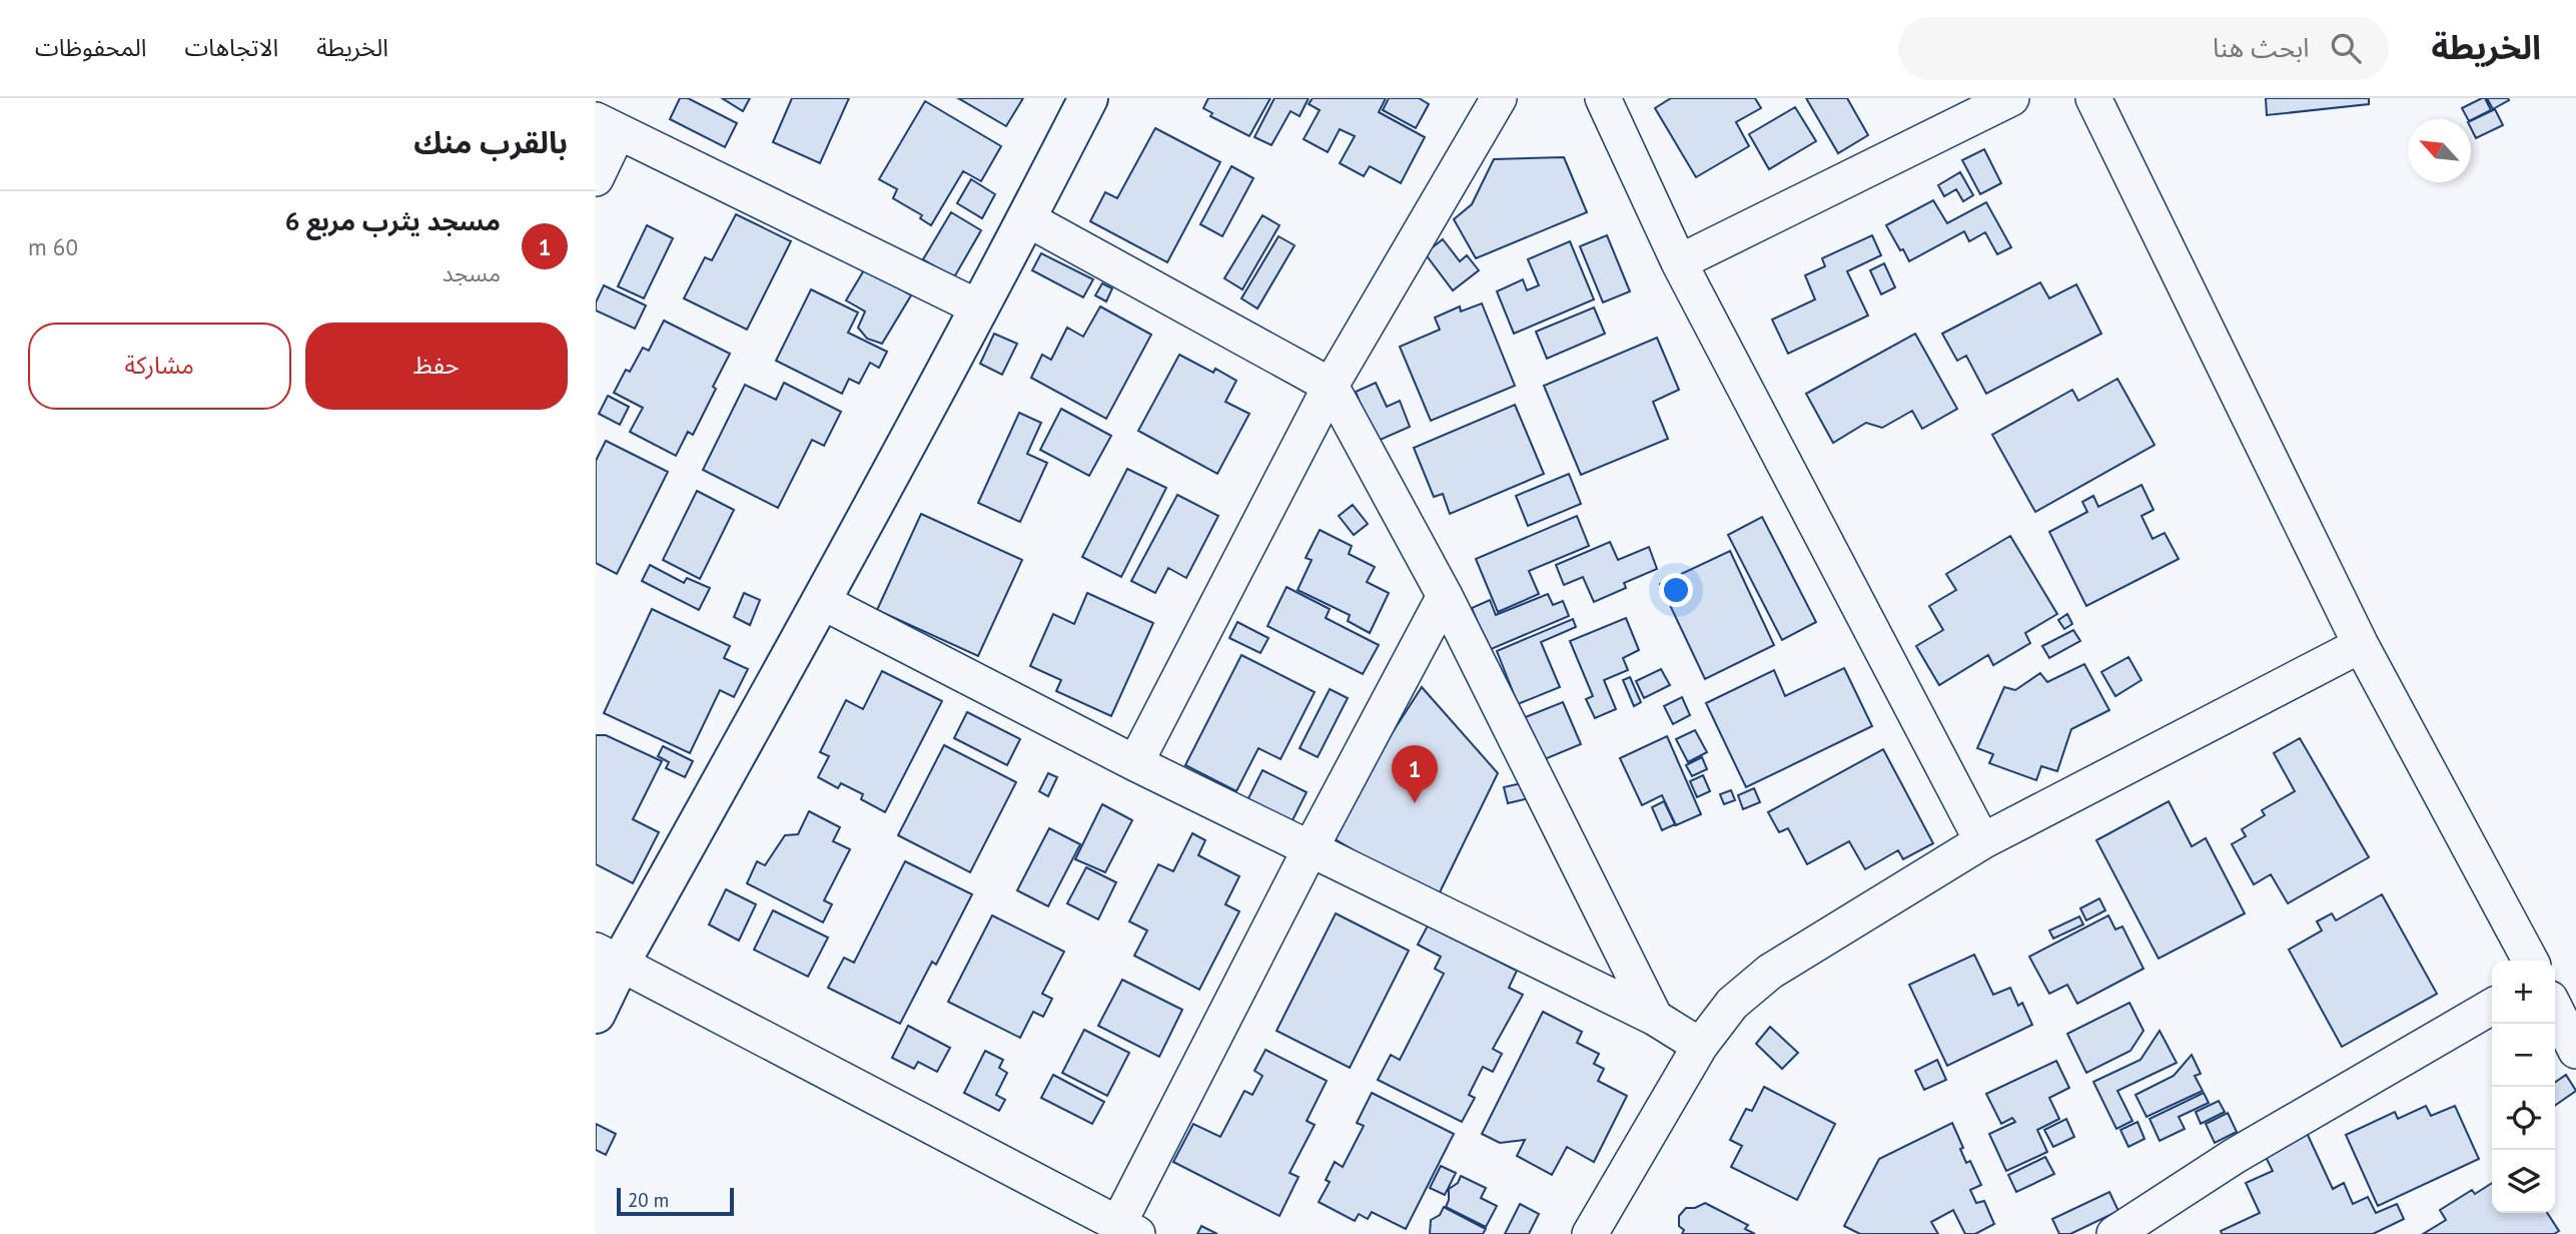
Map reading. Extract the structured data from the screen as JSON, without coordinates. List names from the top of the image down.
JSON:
{
  "scale_bar": "20 m",
  "north": "top left",
  "page": {
    "header": "الخريطة",
    "search": "ابحث هنا",
    "nav": ["الخريطة", "الاتجاهات", "المحفوظات"],
    "heading": "بالقرب منك",
    "list": [
      {
        "mark": "1",
        "name": "مسجد يثرب مربع 6",
        "note": "مسجد",
        "value": "60 m"
      }
    ],
    "buttons": ["حفظ", "مشاركة"],
    "pins": "1",
    "map_buttons": ["+", "−"],
    "scale": "20 m"
  }
}
